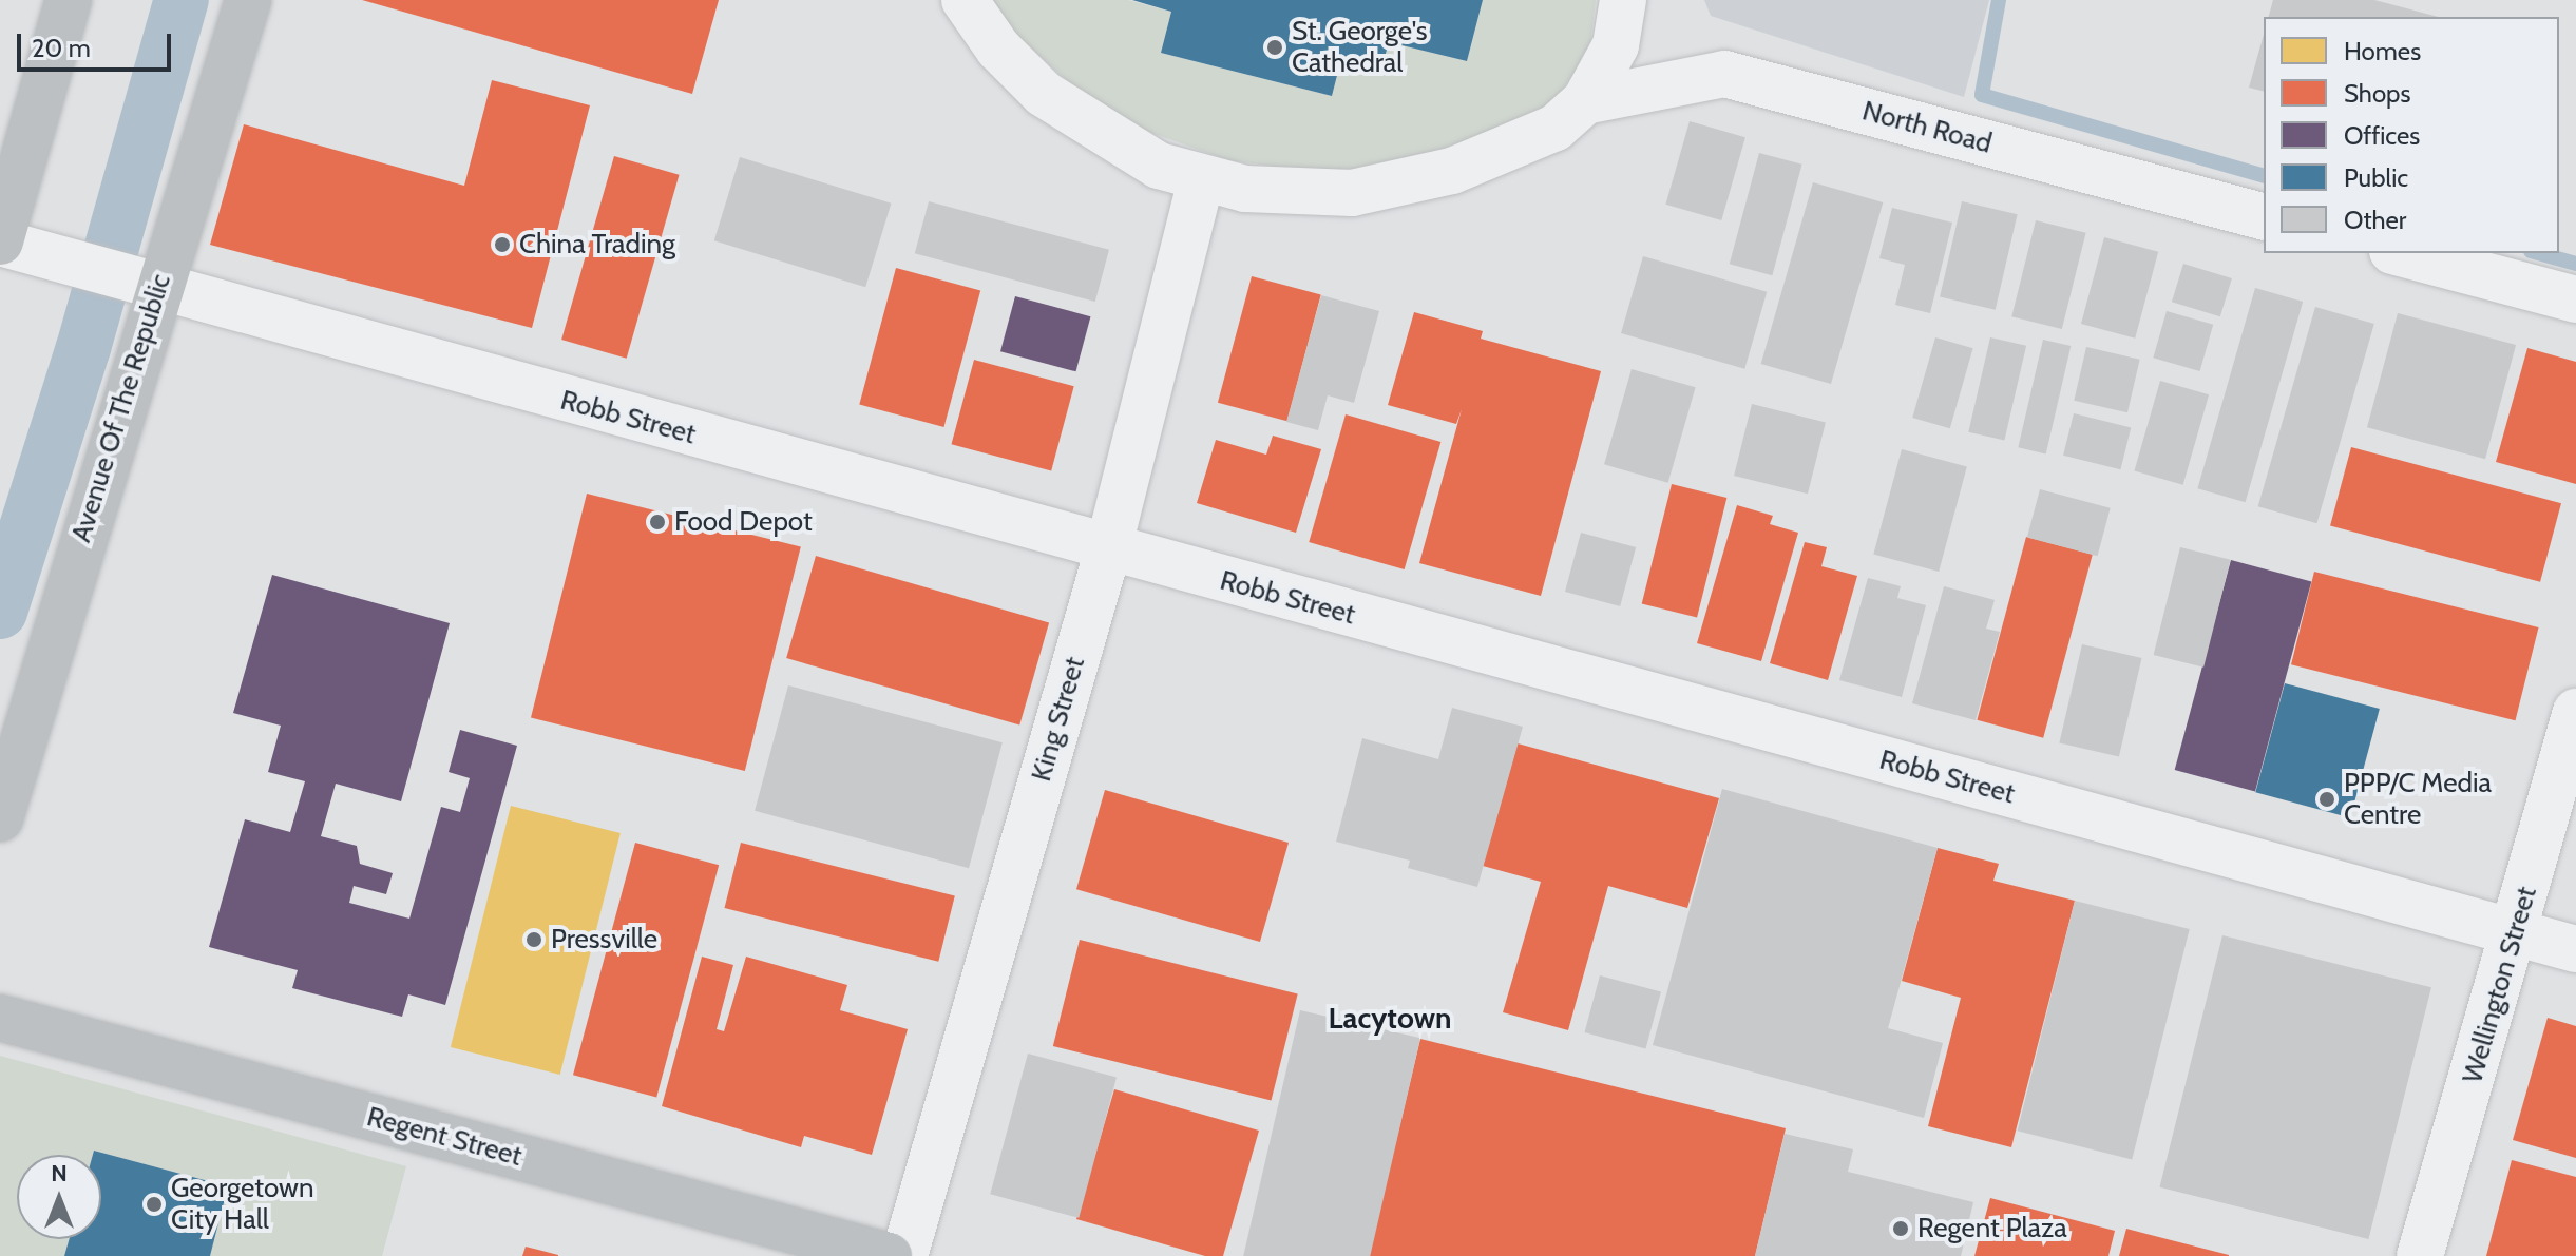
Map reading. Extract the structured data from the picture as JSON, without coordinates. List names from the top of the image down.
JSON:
{
  "streets": {
    "main road": ["Avenue Of The Republic", "Regent Street"],
    "street": [
      "North Road",
      "Robb Street",
      "King Street",
      "Wellington Street"
    ]
  },
  "crossings": [
    ["Avenue Of The Republic", "Robb Street"],
    ["Robb Street", "King Street"],
    ["Robb Street", "Wellington Street"]
  ],
  "districts": ["Lacytown"],
  "places": [
    "St. George's Cathedral",
    "China Trading",
    "Food Depot",
    "PPP/C Media Centre",
    "Pressville",
    "Georgetown City Hall",
    "Regent Plaza"
  ],
  "legend": [
    "Homes",
    "Shops",
    "Offices",
    "Public",
    "Other"
  ],
  "scale_bar": "20 m",
  "north": "top"
}
